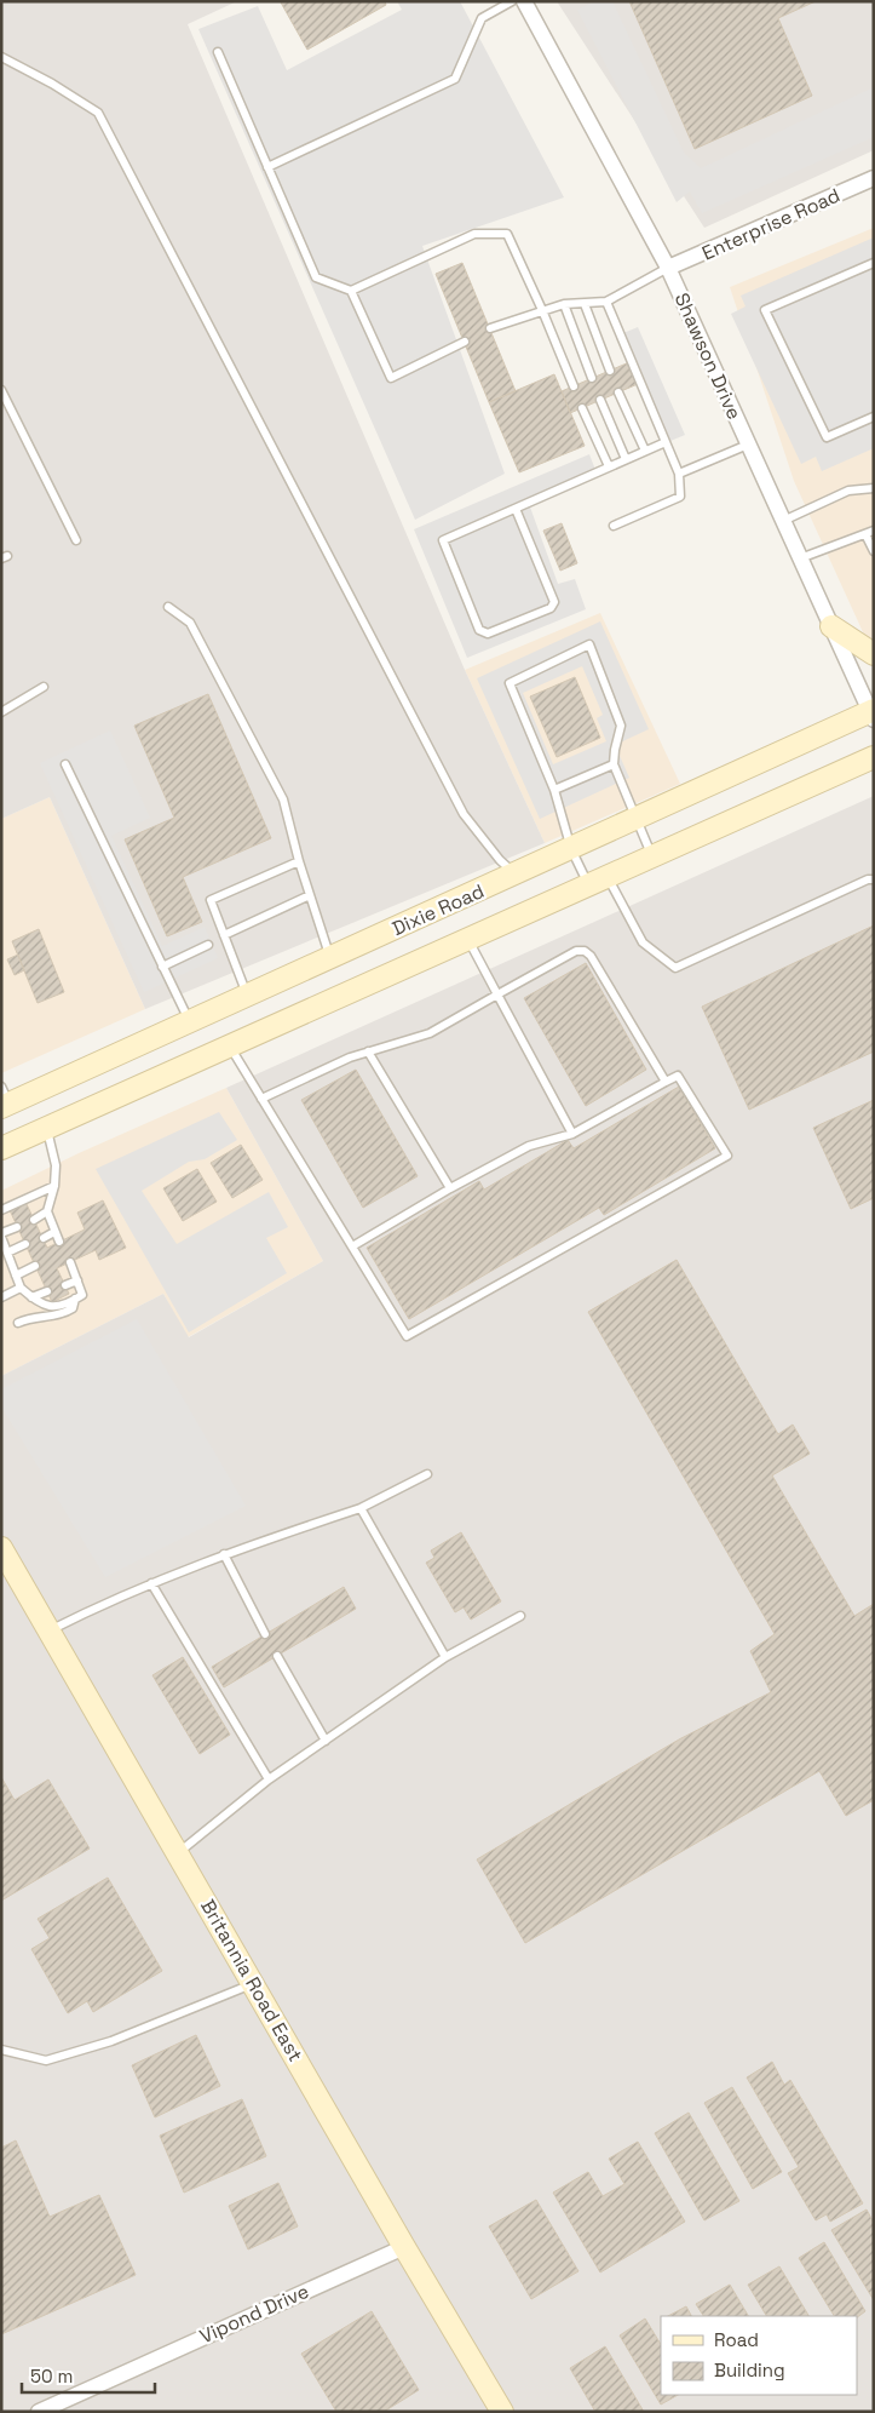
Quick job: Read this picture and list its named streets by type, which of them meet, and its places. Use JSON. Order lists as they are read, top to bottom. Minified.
{"streets":{"main road":["Dixie Road","Britannia Road East"],"street":["Enterprise Road","Shawson Drive","Vipond Drive"]},"crossings":[["Enterprise Road","Shawson Drive"],["Shawson Drive","Dixie Road"],["Britannia Road East","Vipond Drive"]],"legend":["Road","Building"],"scale_bar":"50 m"}
